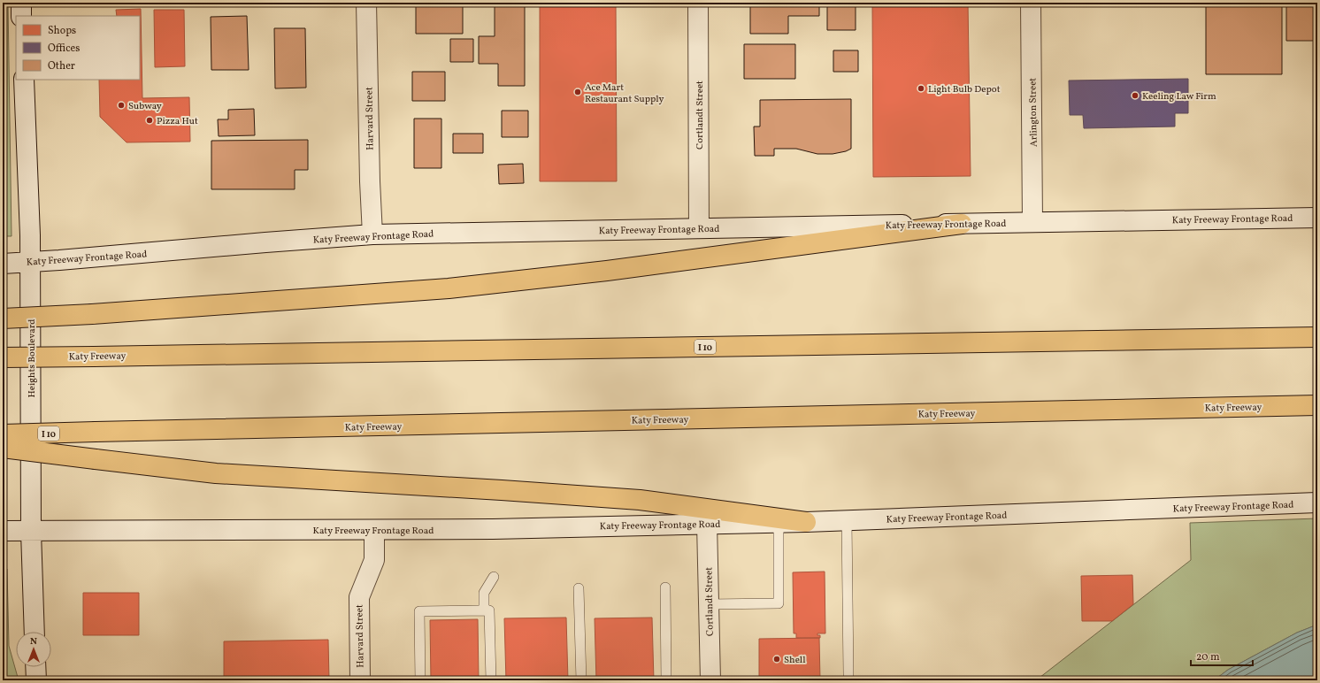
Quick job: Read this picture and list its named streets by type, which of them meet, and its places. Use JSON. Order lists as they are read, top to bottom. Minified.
{"streets":{"highway":["I 10","Katy Freeway"],"main road":["Arlington Street","Cortlandt Street","Harvard Street","Katy Freeway Frontage Road","Heights Boulevard"]},"crossings":[["Arlington Street","Katy Freeway Frontage Road"],["Cortlandt Street","Katy Freeway Frontage Road"],["Harvard Street","Katy Freeway Frontage Road"],["Katy Freeway Frontage Road","Heights Boulevard"]],"places":["Light Bulb Depot","Ace Mart Restaurant Supply","Keeling Law Firm","Subway","Pizza Hut","Shell"],"legend":["Shops","Offices","Other"],"scale_bar":"20 m","north":"top"}
